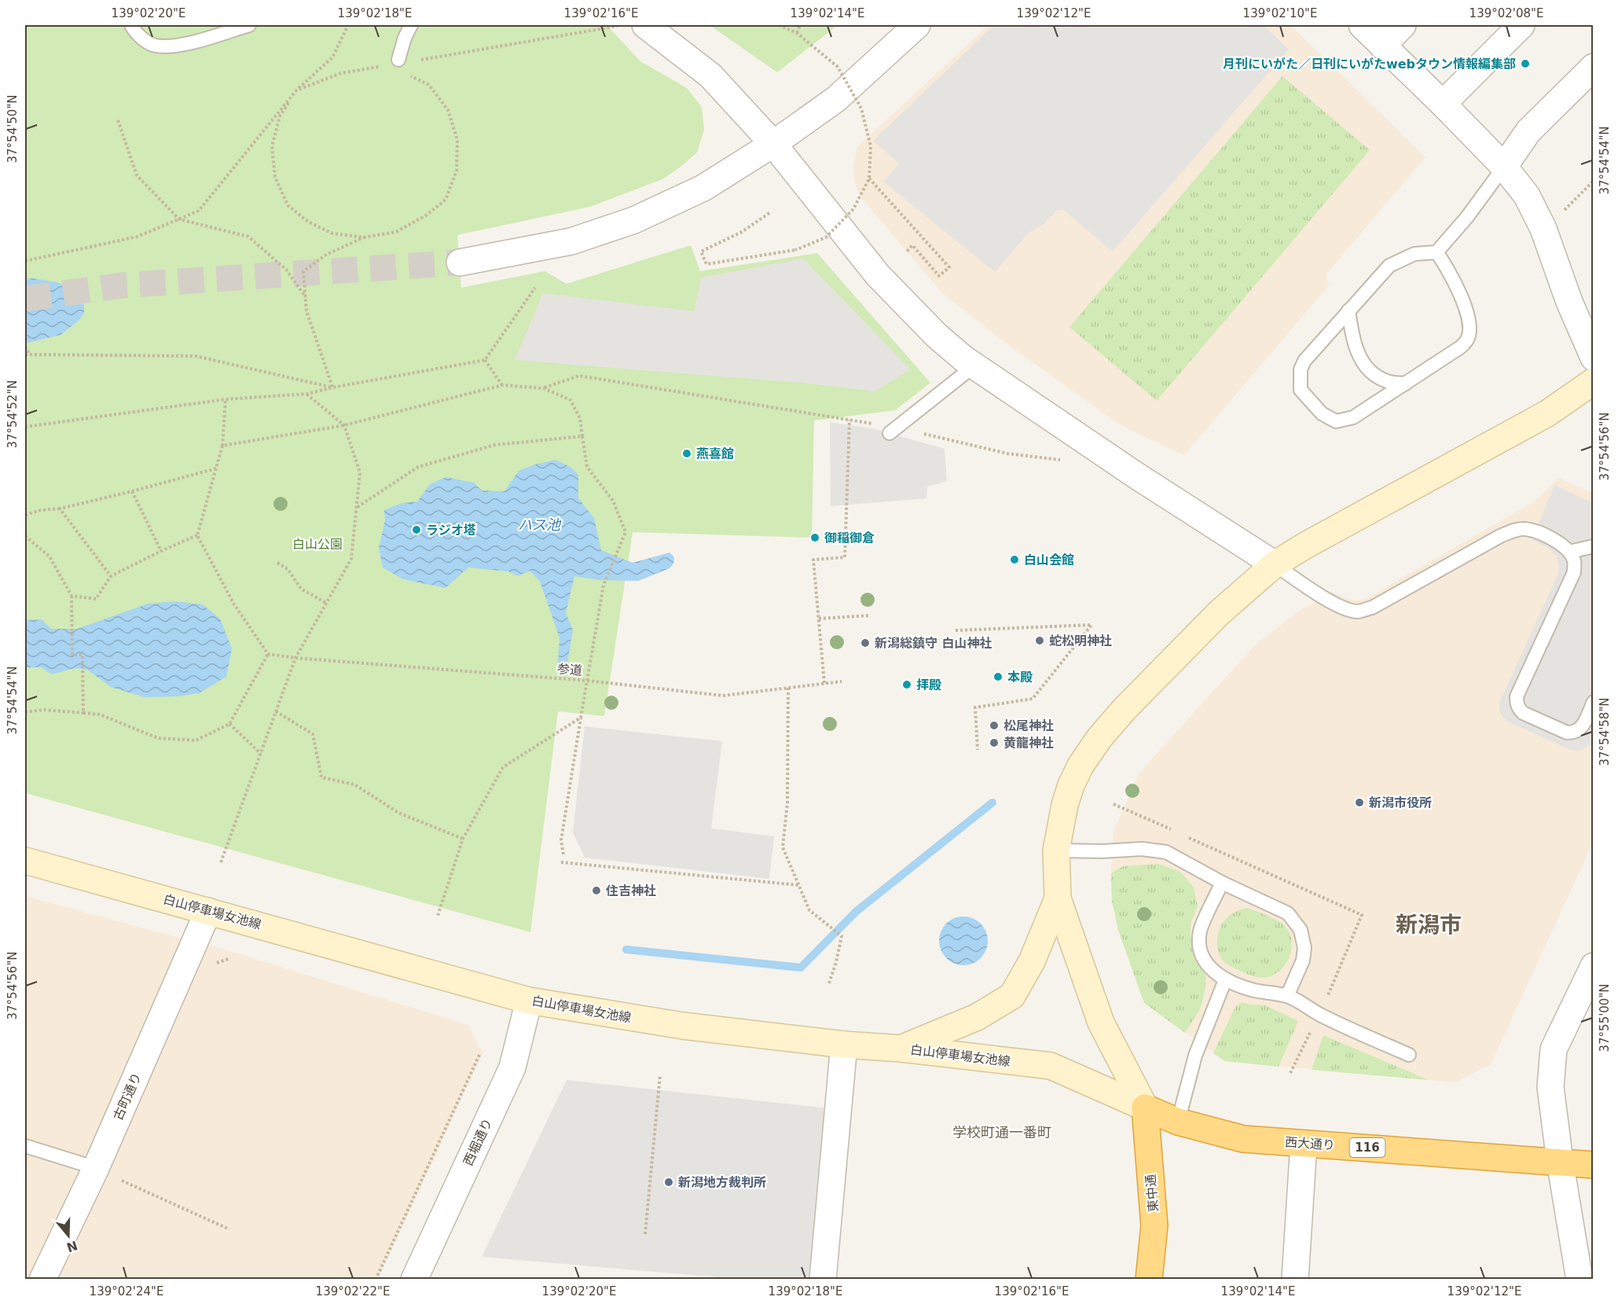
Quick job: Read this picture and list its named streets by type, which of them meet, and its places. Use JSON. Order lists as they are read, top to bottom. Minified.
{"streets":{"highway":["西大通り","116","東中通"],"main road":["白山停車場女池線"],"street":["古町通り","西堀通り"],"path":["参道"]},"crossings":[["白山停車場女池線","古町通り"],["白山停車場女池線","西堀通り"],["白山停車場女池線","西大通り"],["白山停車場女池線","東中通"],["西大通り","東中通"]],"districts":["新潟市","学校町通一番町"],"water":["ハス池"],"parks":["白山公園"],"places":["月刊にいがた／日刊にいがたwebタウン情報編集部","燕喜館","ラジオ塔","御稲御倉","白山会館","蛇松明神社","新潟総鎮守 白山神社","本殿","拝殿","松尾神社","黄龍神社","新潟市役所","住吉神社","新潟地方裁判所"],"north":"bottom","coordinates":["139°02'20\"E","139°02'18\"E","139°02'16\"E","139°02'14\"E","139°02'12\"E","139°02'10\"E","139°02'08\"E","37°54'50\"N","37°54'54\"N","37°54'52\"N","37°54'56\"N","37°54'58\"N","37°55'00\"N","139°02'24\"E","139°02'22\"E"]}
